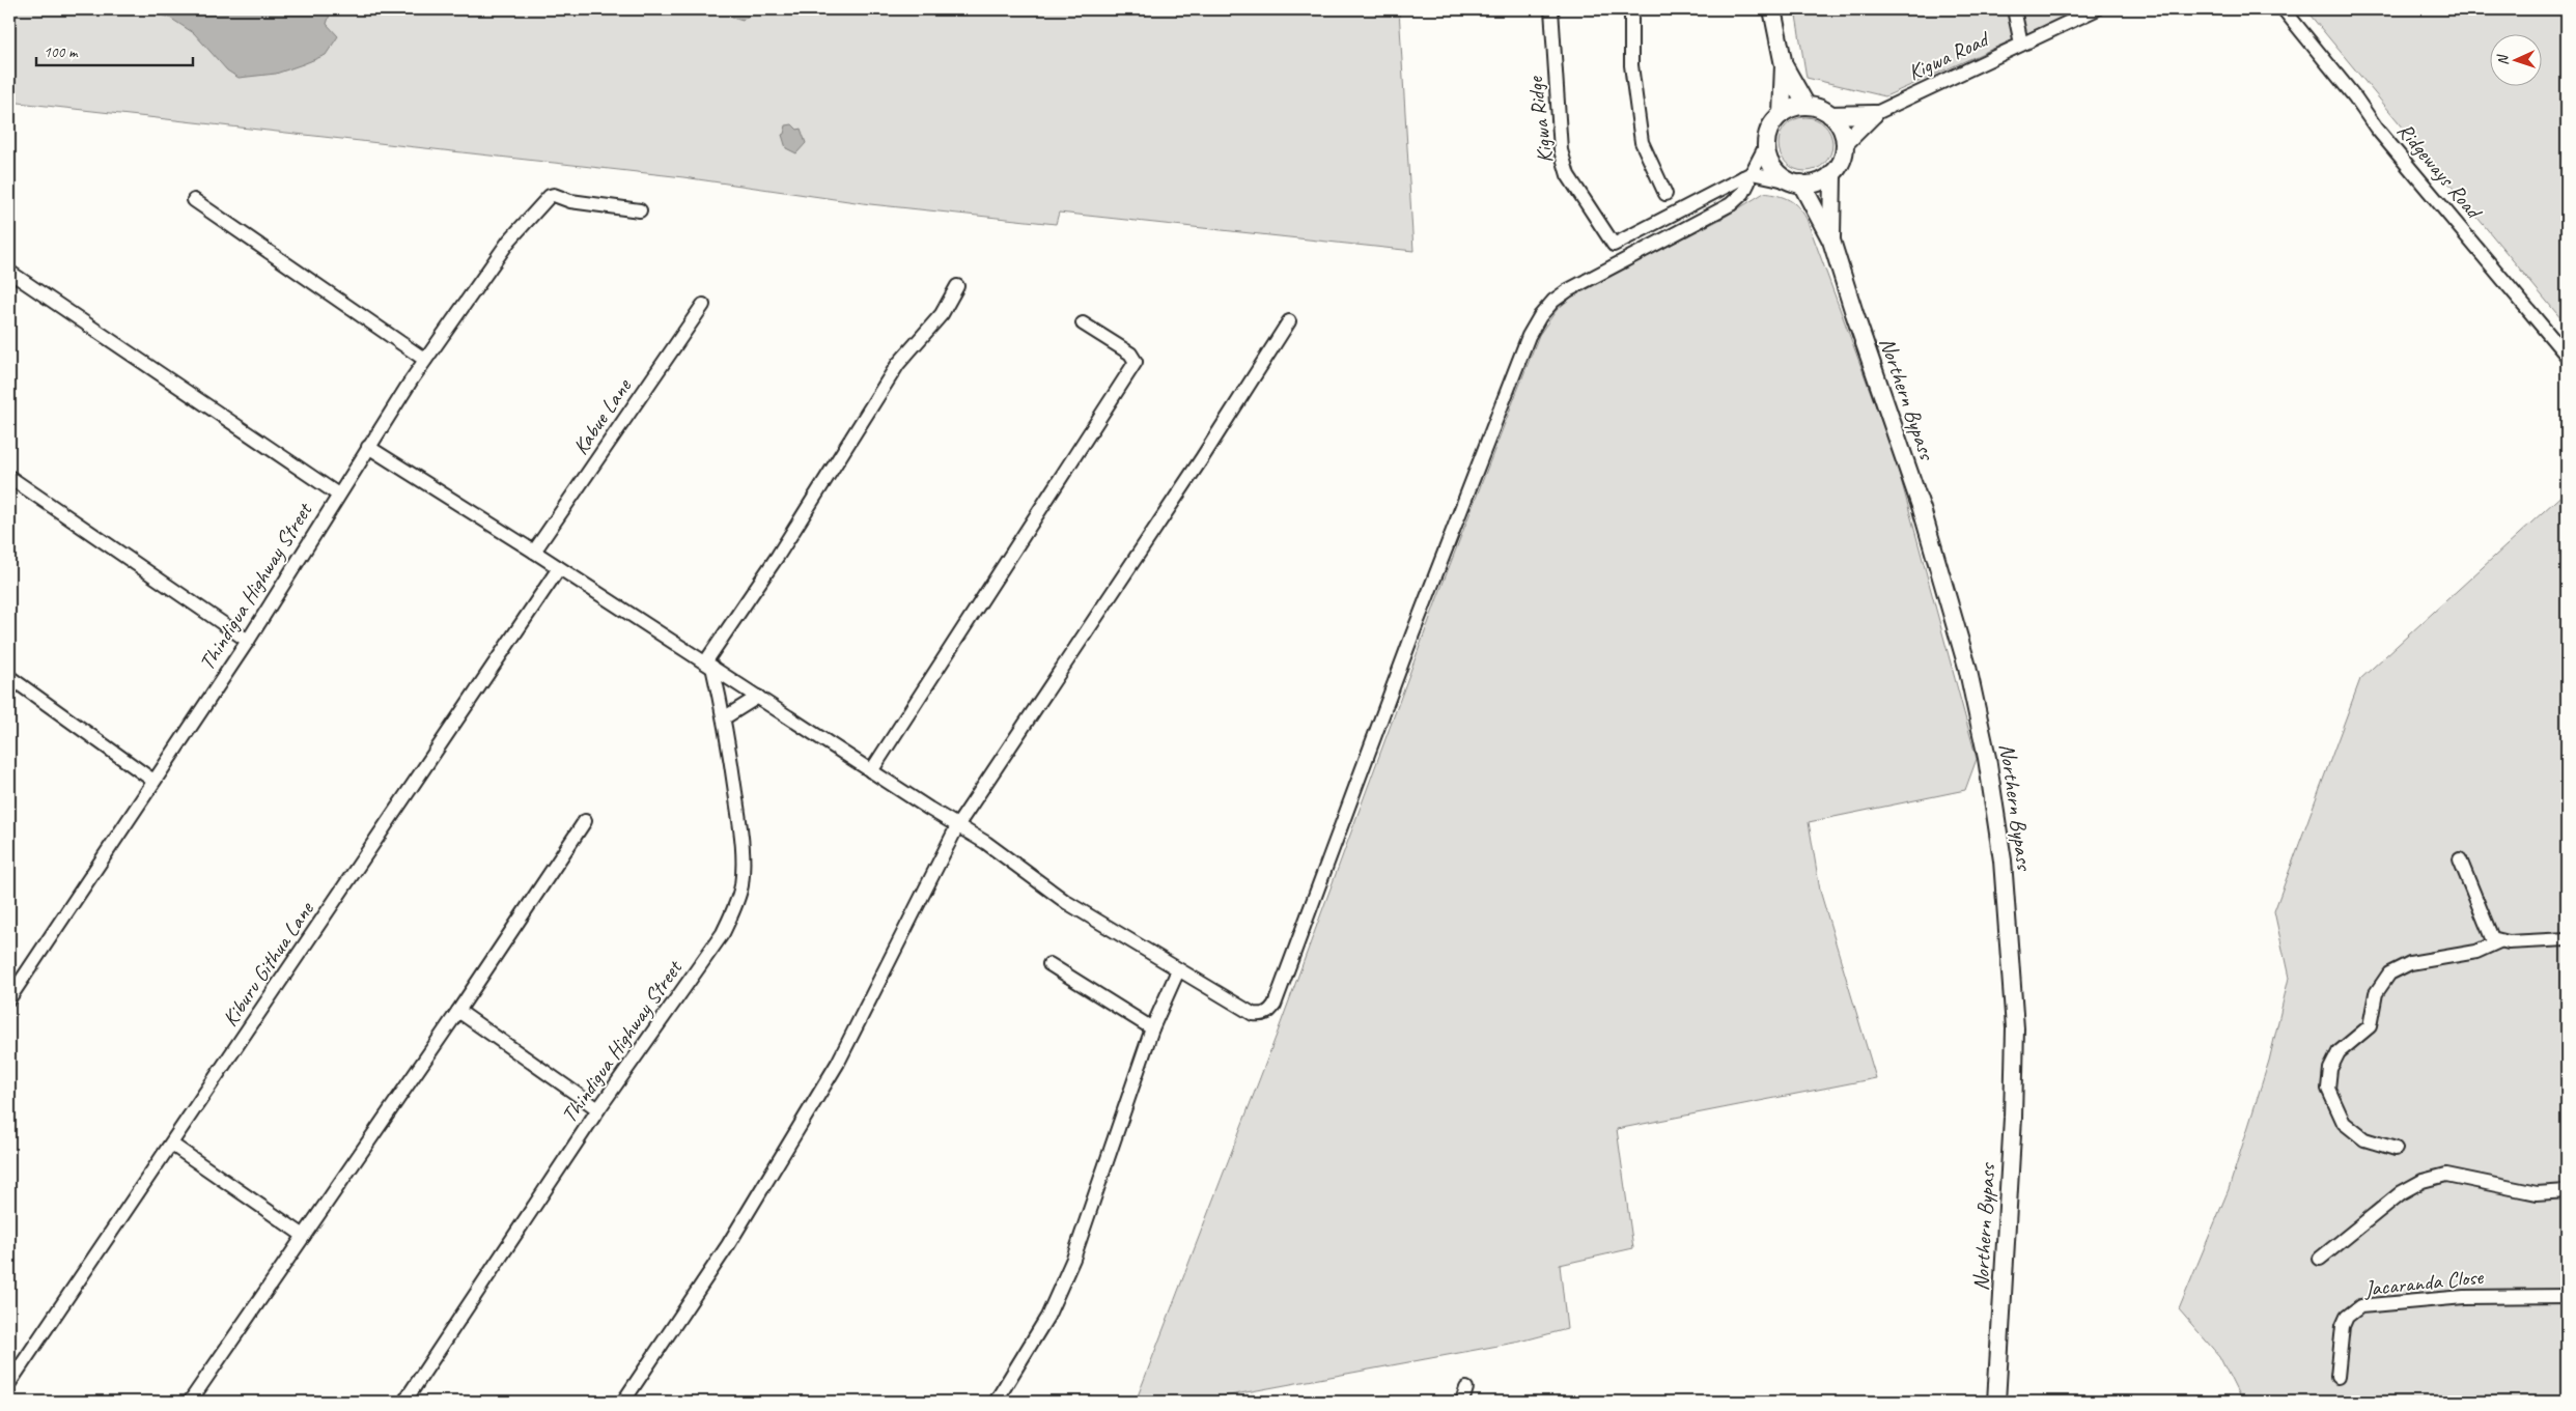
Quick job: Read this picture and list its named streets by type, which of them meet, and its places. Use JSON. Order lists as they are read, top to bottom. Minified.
{"streets":{"main road":["Northern Bypass"],"street":["Kigwa Road","Kigwa Ridge","Ridgeways Road","Kabue Lane","Thindigua Highway Street","Kiburu Githua Lane","Jacaranda Close"]},"scale_bar":"100 m","north":"left"}
